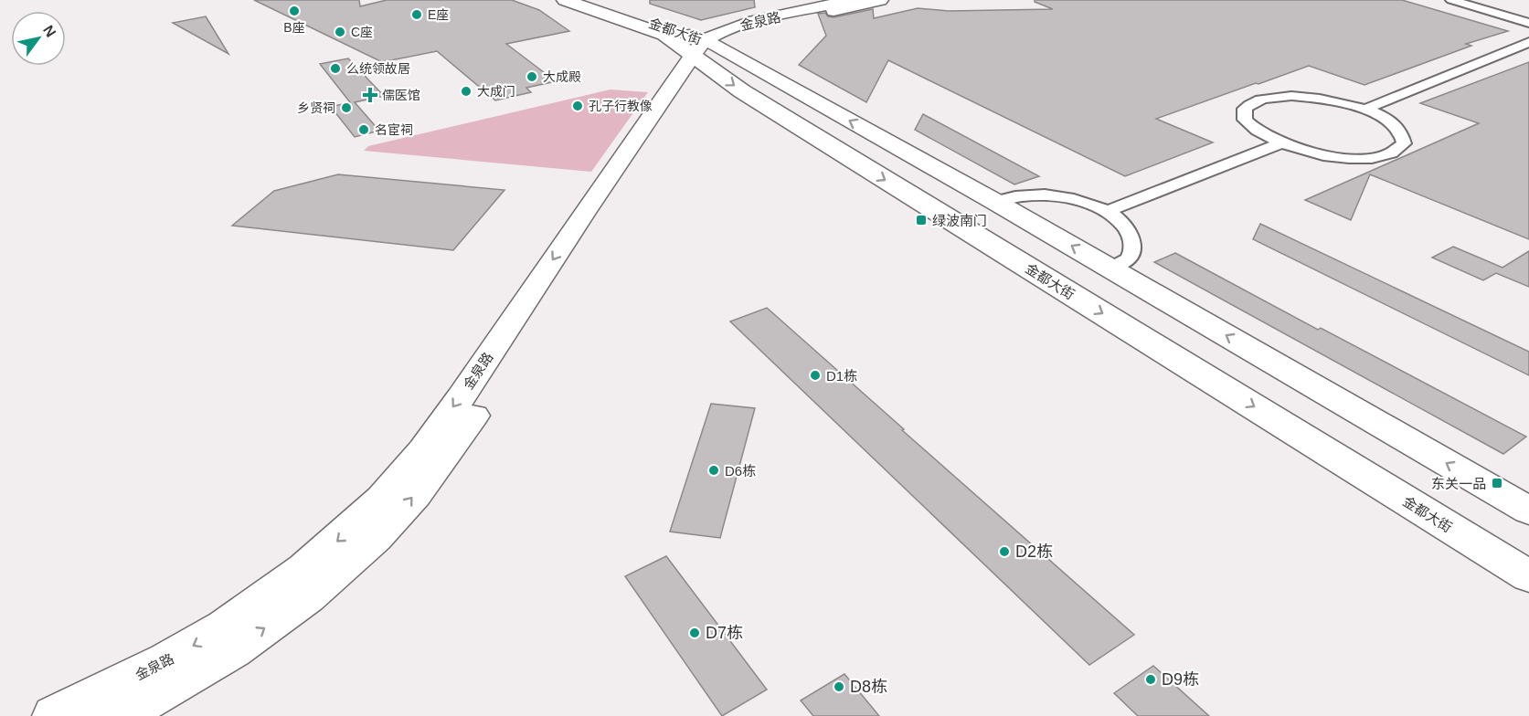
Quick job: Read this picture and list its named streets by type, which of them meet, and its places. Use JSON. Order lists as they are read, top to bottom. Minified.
{"streets":{"main road":["金泉路","金都大街"]},"crossings":[["金泉路","金都大街"]],"places":{"other":["B座","E座","C座","么统领故居","大成殿","大成门","孔子行教像","乡贤祠","名宦祠","D1栋","D6栋","D2栋","D7栋","D9栋","D8栋"],"health":["儒医馆"],"transit":["绿波南门","东关一品"]},"north":"top right"}
